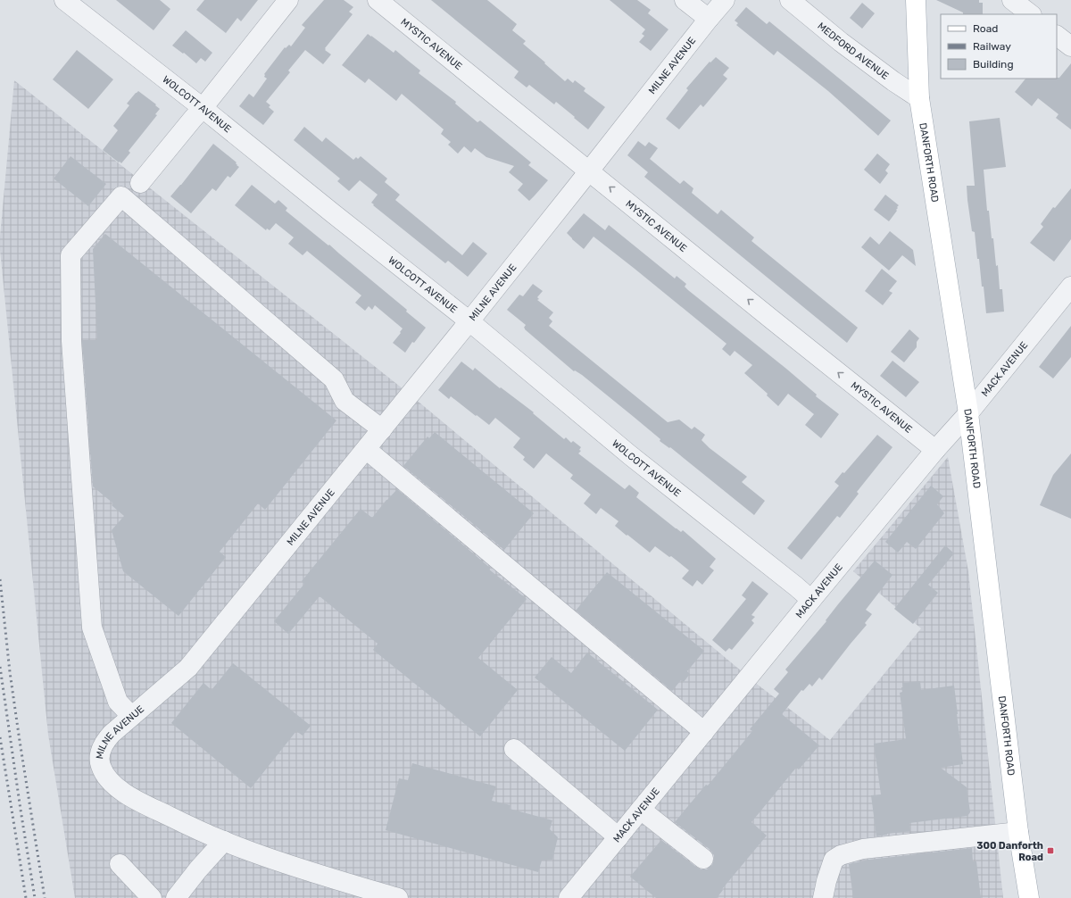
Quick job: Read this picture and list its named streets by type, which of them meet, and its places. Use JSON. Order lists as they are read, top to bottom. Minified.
{"streets":{"main road":["DANFORTH ROAD"],"street":["MYSTIC AVENUE","MEDFORD AVENUE","MILNE AVENUE","WOLCOTT AVENUE","MACK AVENUE"]},"crossings":[["MYSTIC AVENUE","MILNE AVENUE"],["MYSTIC AVENUE","MACK AVENUE"],["MEDFORD AVENUE","DANFORTH ROAD"],["MILNE AVENUE","WOLCOTT AVENUE"],["WOLCOTT AVENUE","MACK AVENUE"],["DANFORTH ROAD","MACK AVENUE"]],"one_way":["MYSTIC AVENUE"],"places":{"transit":["300 Danforth Road"]},"legend":["Road","Railway","Building"]}
